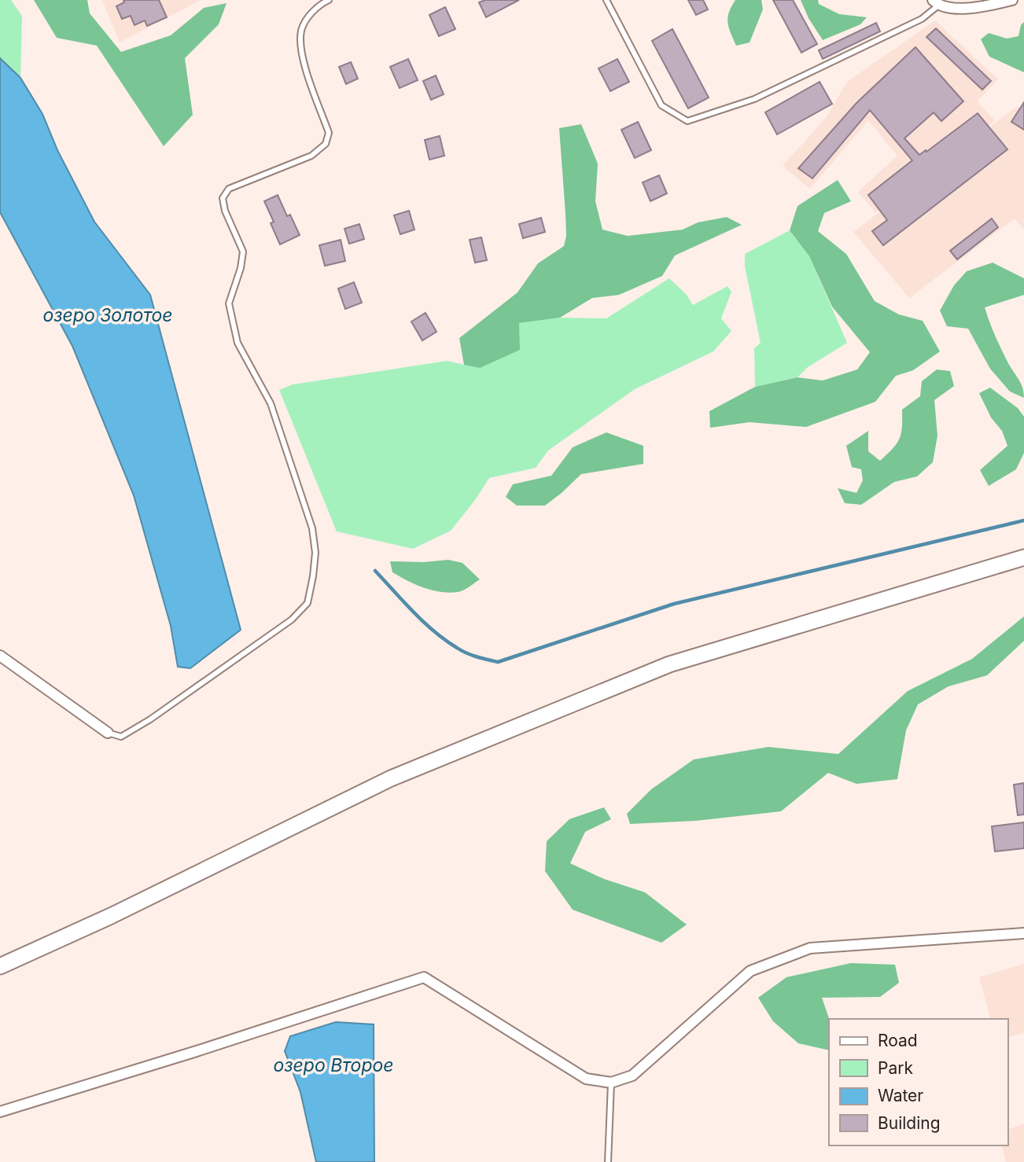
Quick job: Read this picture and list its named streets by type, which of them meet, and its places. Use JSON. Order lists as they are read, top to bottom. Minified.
{"water":["озеро Золотое","озеро Второе"],"legend":["Road","Park","Water","Building"]}
